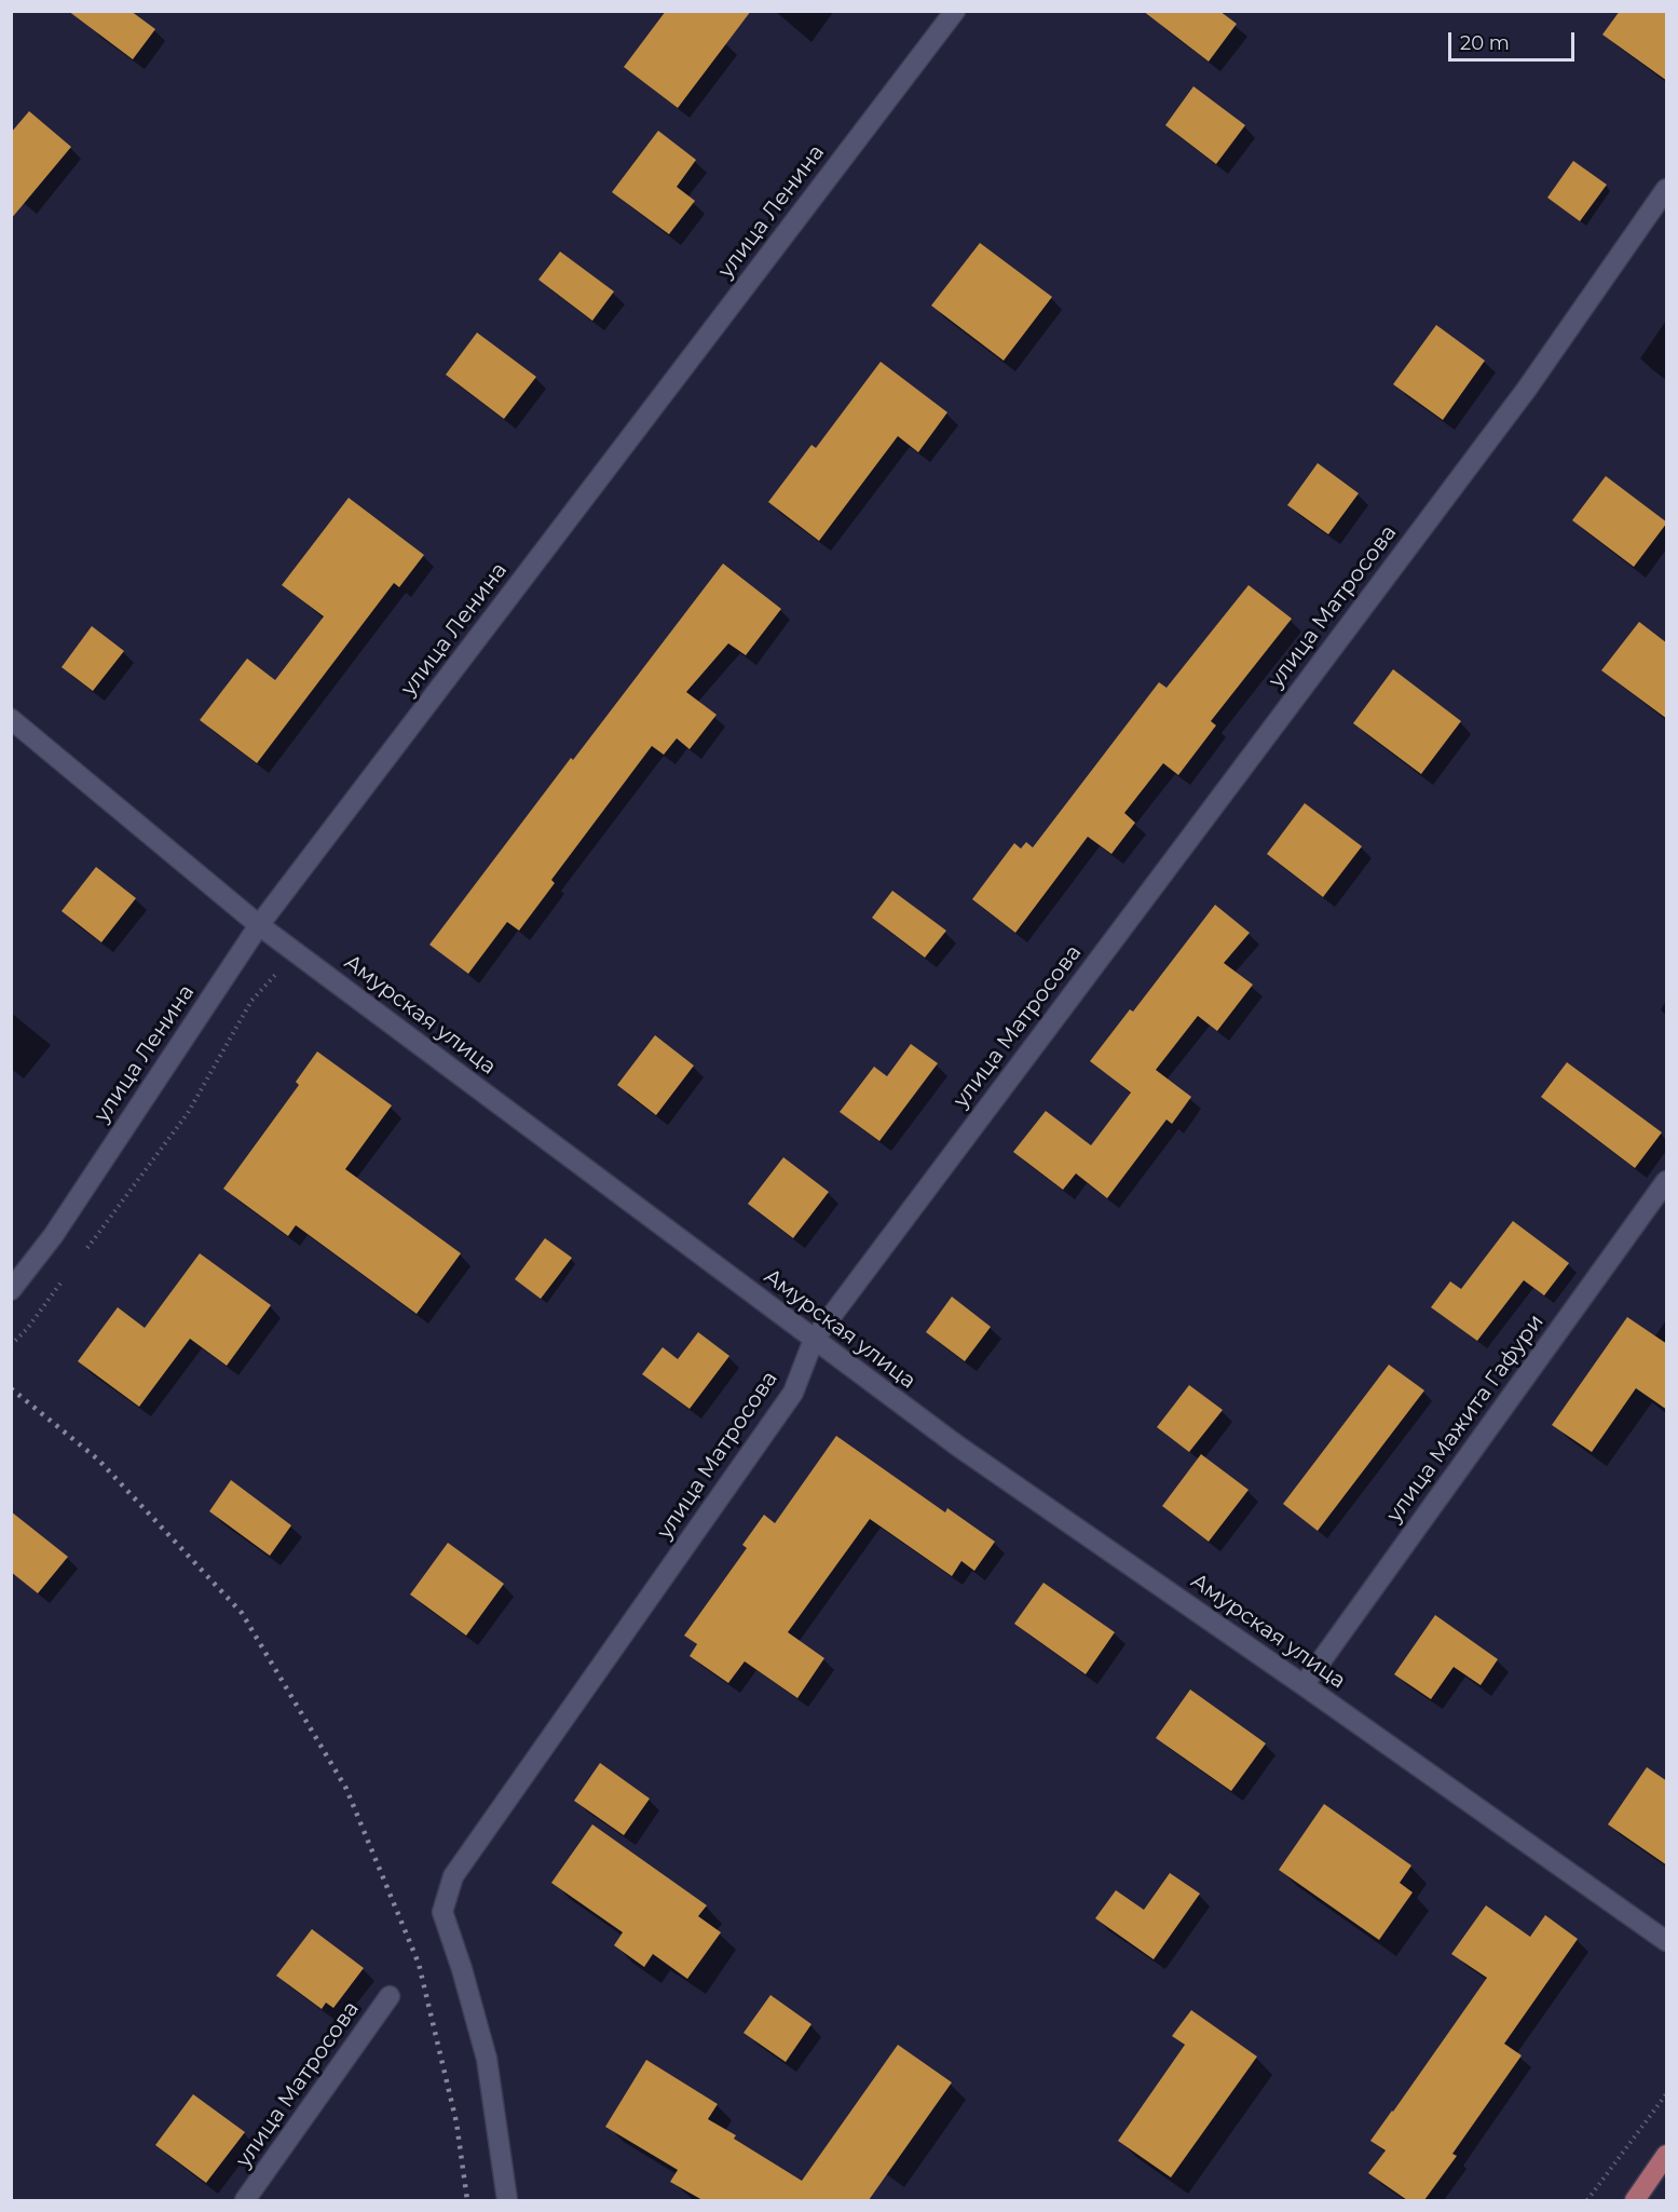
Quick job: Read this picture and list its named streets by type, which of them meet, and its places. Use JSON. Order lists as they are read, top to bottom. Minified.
{"streets":{"street":["улица Ленина","улица Матросова","Амурская улица","улица Мажита Гафури"]},"crossings":[["улица Ленина","Амурская улица"],["улица Матросова","Амурская улица"],["Амурская улица","улица Мажита Гафури"]],"scale_bar":"20 m"}
